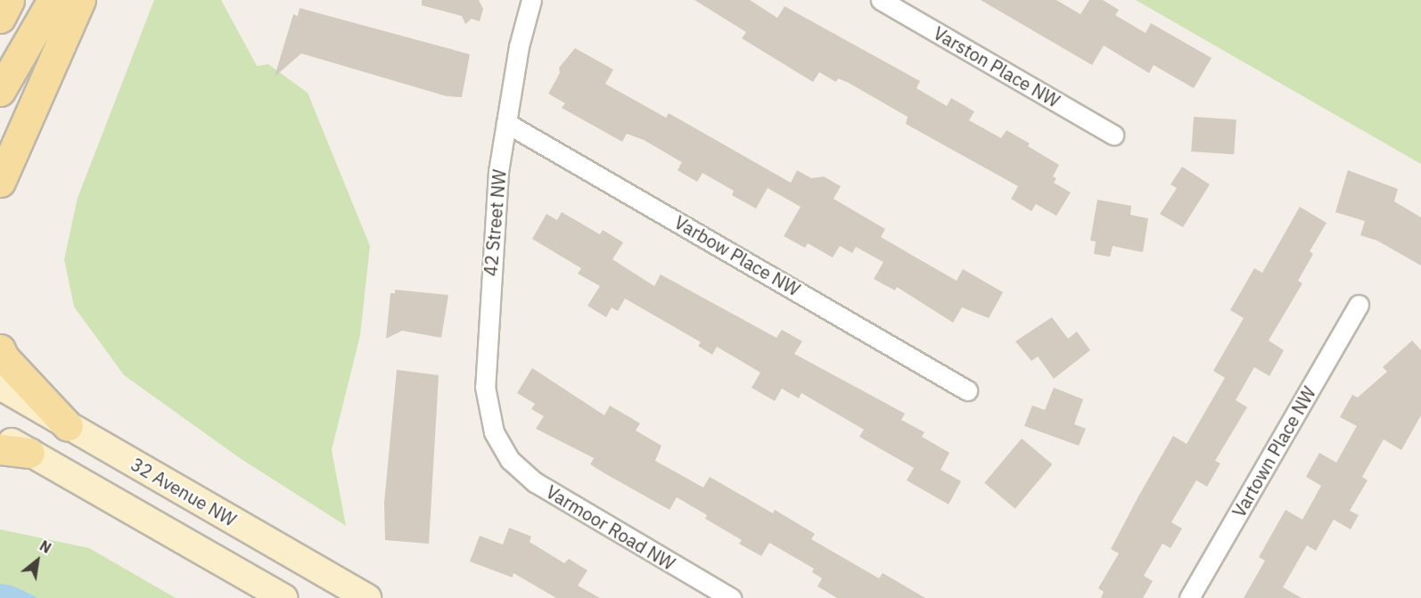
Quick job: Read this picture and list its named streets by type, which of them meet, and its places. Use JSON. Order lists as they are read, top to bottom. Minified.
{"streets":{"main road":["32 Avenue NW"],"street":["Varston Place NW","42 Street NW","Varbow Place NW","Vartown Place NW","Varmoor Road NW"]},"crossings":[["42 Street NW","Varbow Place NW"],["42 Street NW","Varmoor Road NW"]],"north":"top right"}
